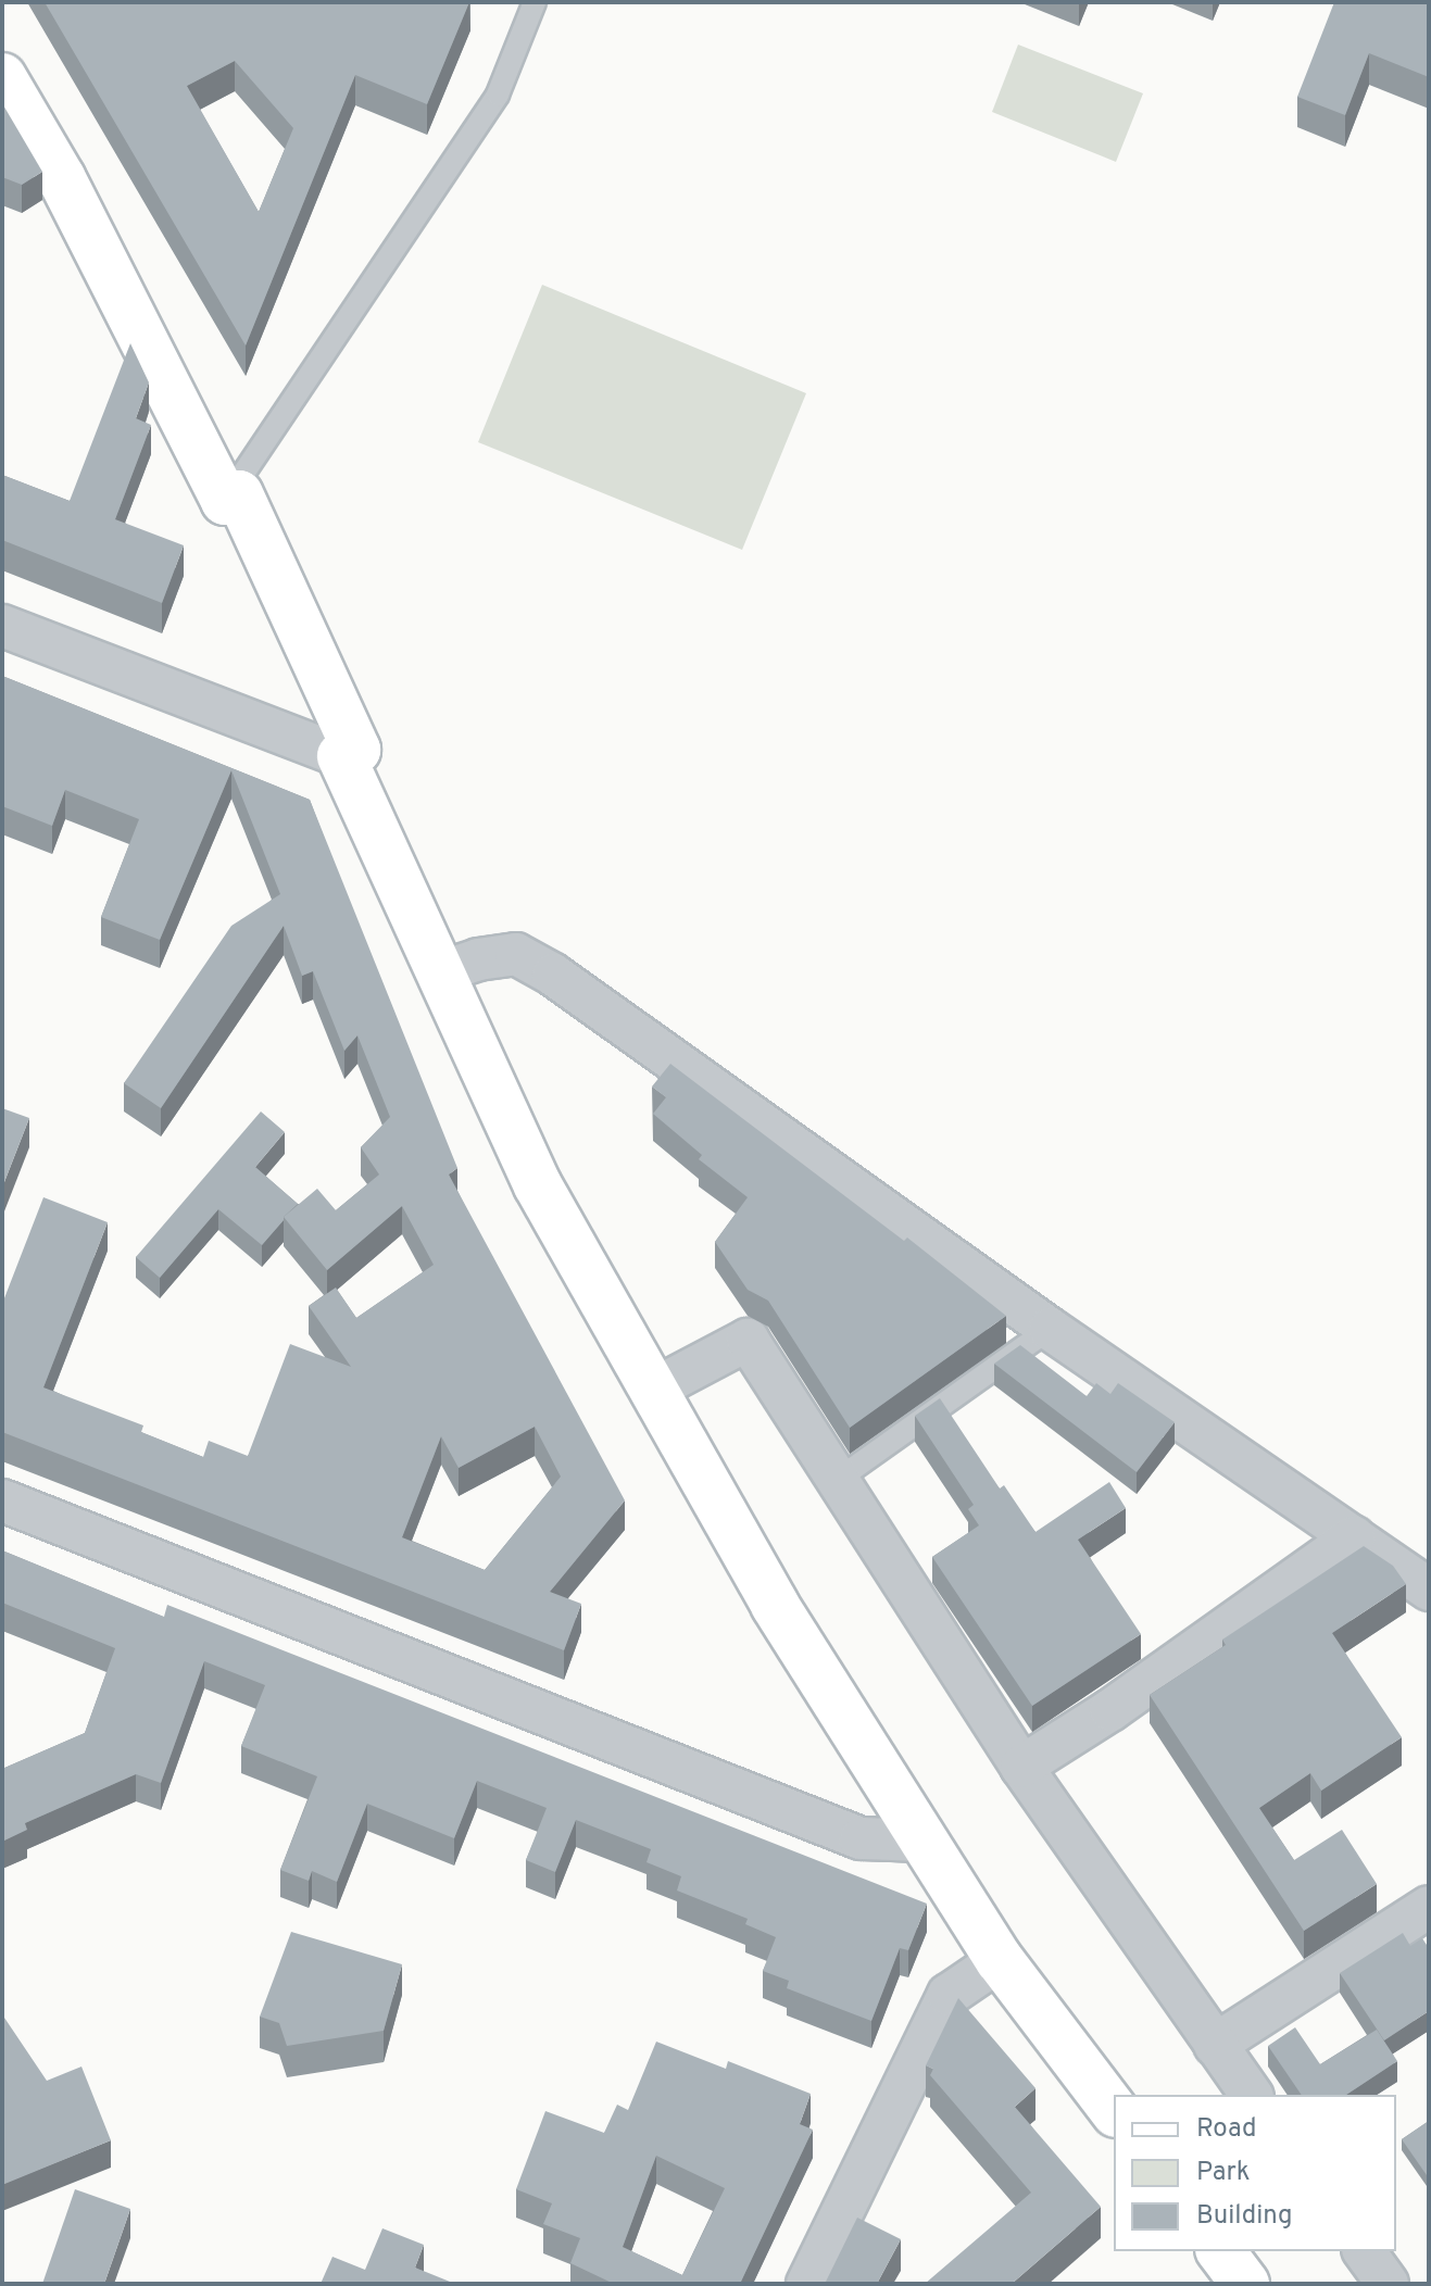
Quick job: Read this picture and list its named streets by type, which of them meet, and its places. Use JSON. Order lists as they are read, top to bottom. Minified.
{"legend":["Road","Park","Building"]}
